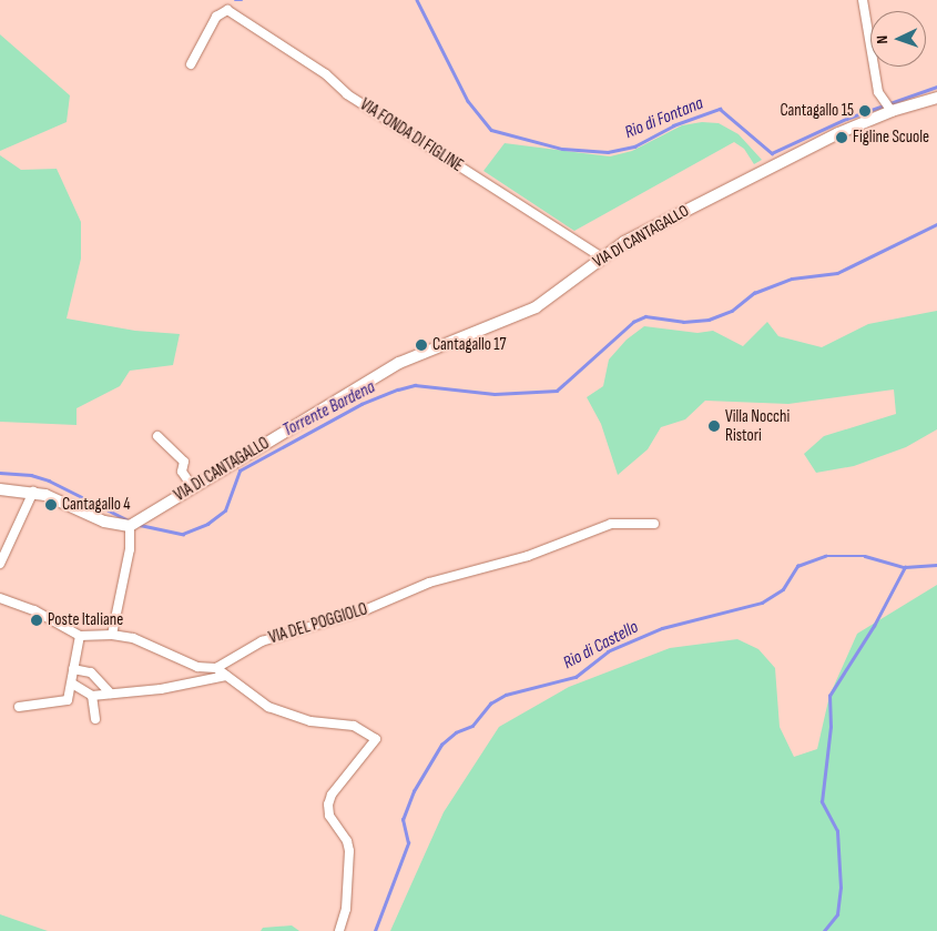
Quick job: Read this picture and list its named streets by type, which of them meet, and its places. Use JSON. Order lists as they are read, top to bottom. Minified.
{"streets":{"street":["VIA FONDA DI FIGLINE","VIA DI CANTAGALLO","VIA DEL POGGIOLO"]},"crossings":[["VIA FONDA DI FIGLINE","VIA DI CANTAGALLO"]],"water":["Rio di Fontana","Torrente Bardena","Rio di Castello"],"places":["Cantagallo 15","Figline Scuole","Cantagallo 17","Villa Nocchi Ristori","Cantagallo 4","Poste Italiane"],"north":"left"}
